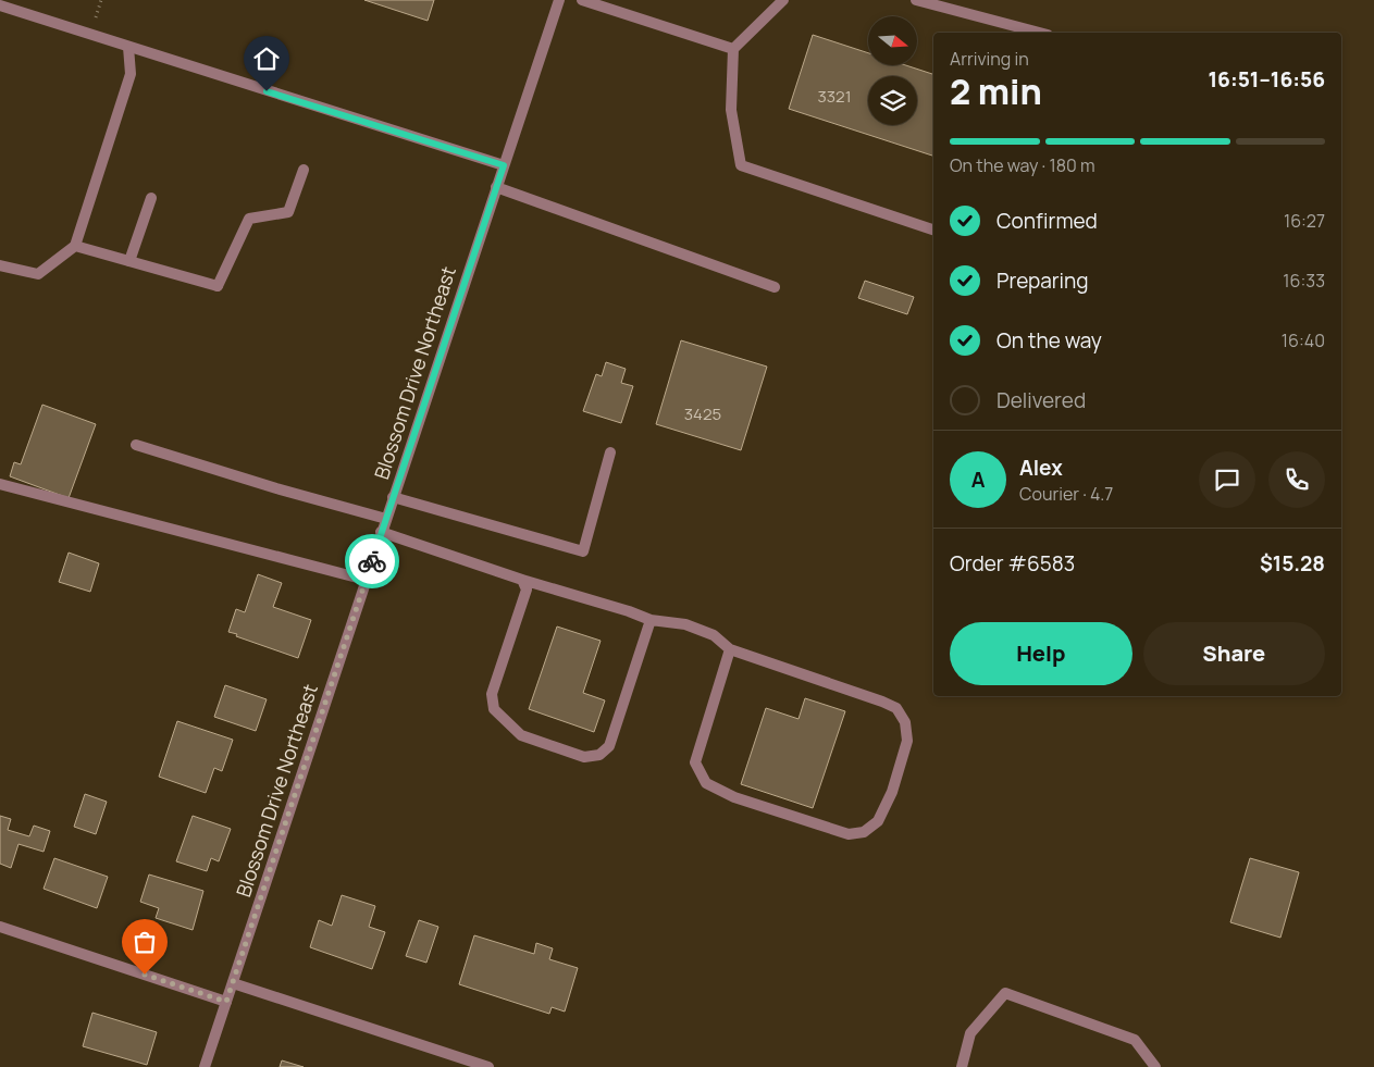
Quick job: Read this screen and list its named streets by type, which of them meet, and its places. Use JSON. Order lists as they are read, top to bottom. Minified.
{"streets":{"street":["Blossom Drive Northeast"]},"house_numbers":["3321","3425"],"north":"right","page":{"heading":["2 min","Arriving in","16:51–16:56"],"panel":["Alex","Courier · 4.7","Order #6583","$15.28"],"bar":"On the way · 180 m","list":[["Confirmed","16:27"],["Preparing","16:33"],["On the way","16:40"],"Delivered"],"round":"A","buttons":["Help","Share"]}}
